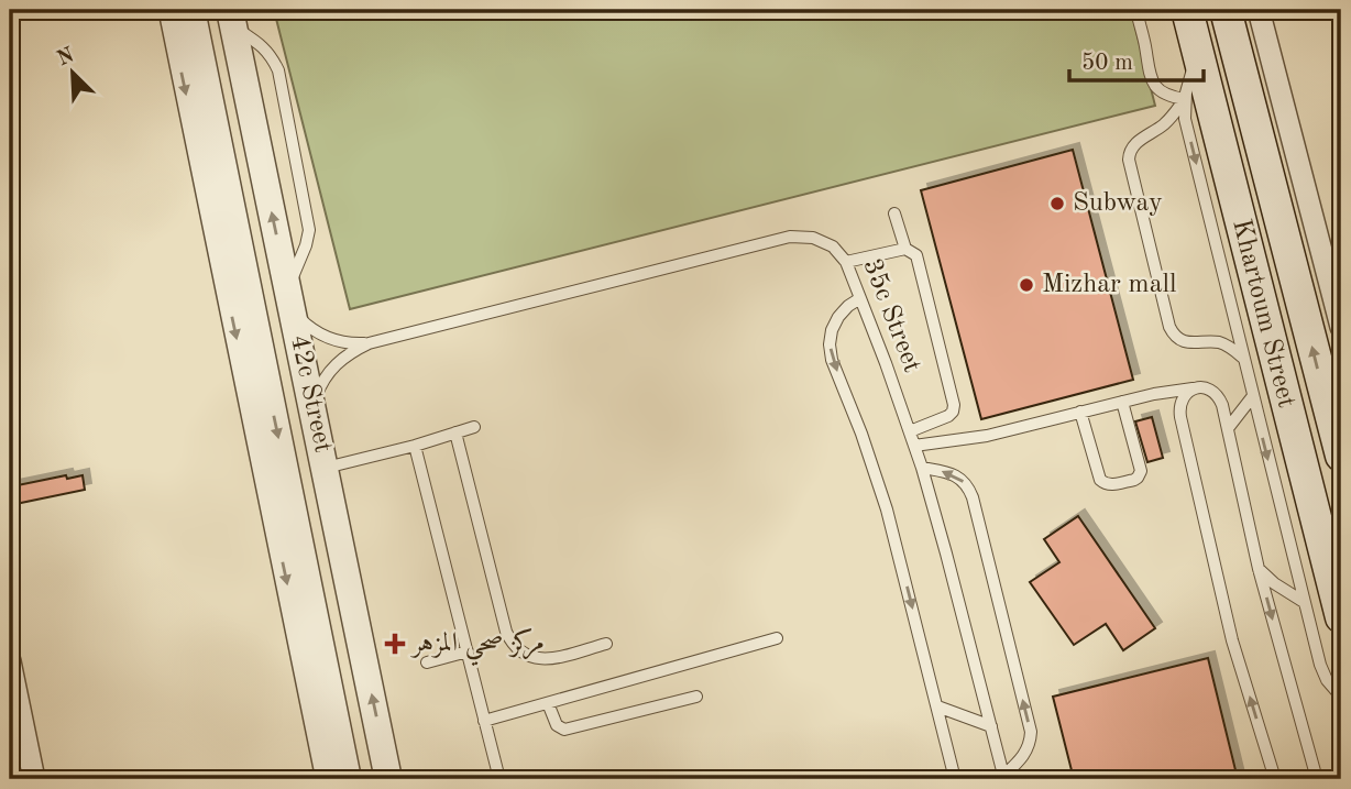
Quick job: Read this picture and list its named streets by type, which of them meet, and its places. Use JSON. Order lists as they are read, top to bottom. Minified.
{"streets":{"main road":["Khartoum Street"],"street":["42c Street"],"lane":["35c Street"]},"crossings":[["35c Street","42c Street"]],"places":{"other":["Subway","Mizhar mall"],"health":["مركز صحي المزهر"]},"scale_bar":"50 m","north":"top left"}
